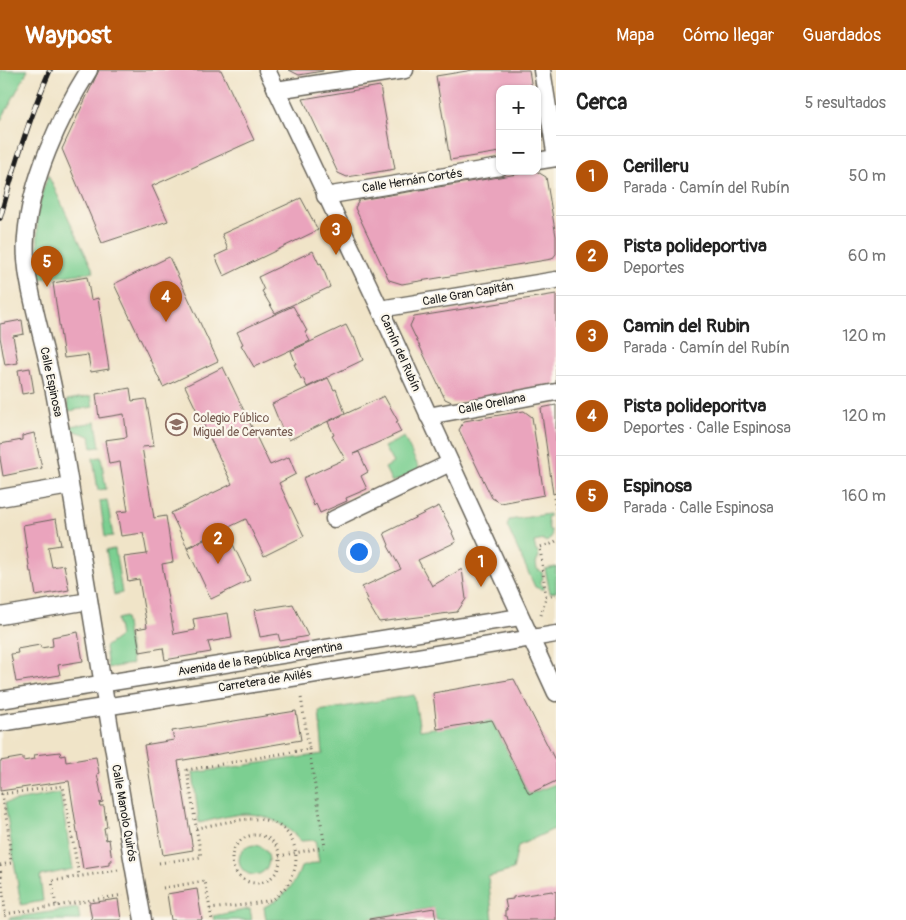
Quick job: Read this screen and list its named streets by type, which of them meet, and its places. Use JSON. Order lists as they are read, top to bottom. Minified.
{"streets":{"street":["Calle Hernán Cortés","Calle Gran Capitán","Camín del Rubín","Calle Espinosa","Calle Orellana","Avenida de la República Argentina","Carretera de Avilés","Calle Manolo Quirós"]},"crossings":[["Calle Hernán Cortés","Camín del Rubín"],["Calle Gran Capitán","Camín del Rubín"],["Camín del Rubín","Calle Orellana"],["Camín del Rubín","Avenida de la República Argentina"],["Camín del Rubín","Carretera de Avilés"],["Calle Espinosa","Avenida de la República Argentina"],["Calle Espinosa","Carretera de Avilés"],["Calle Espinosa","Calle Manolo Quirós"],["Carretera de Avilés","Calle Manolo Quirós"]],"places":{"school or university":["Colegio Público Miguel de Cervantes"]},"page":{"header":"Waypost","nav":["Mapa","Cómo llegar","Guardados"],"heading":["Cerca","5 resultados"],"map_buttons":["+","−"],"list":[{"mark":"1","name":"Cerilleru","note":"Parada · Camín del Rubín","value":"50 m"},{"mark":"2","name":"Pista polideportiva","note":"Deportes","value":"60 m"},{"mark":"3","name":"Camin del Rubin","note":"Parada · Camín del Rubín","value":"120 m"},{"mark":"4","name":"Pista polideporitva","note":"Deportes · Calle Espinosa","value":"120 m"},{"mark":"5","name":"Espinosa","note":"Parada · Calle Espinosa","value":"160 m"}],"pins":["3","5","4","2","1"]}}
